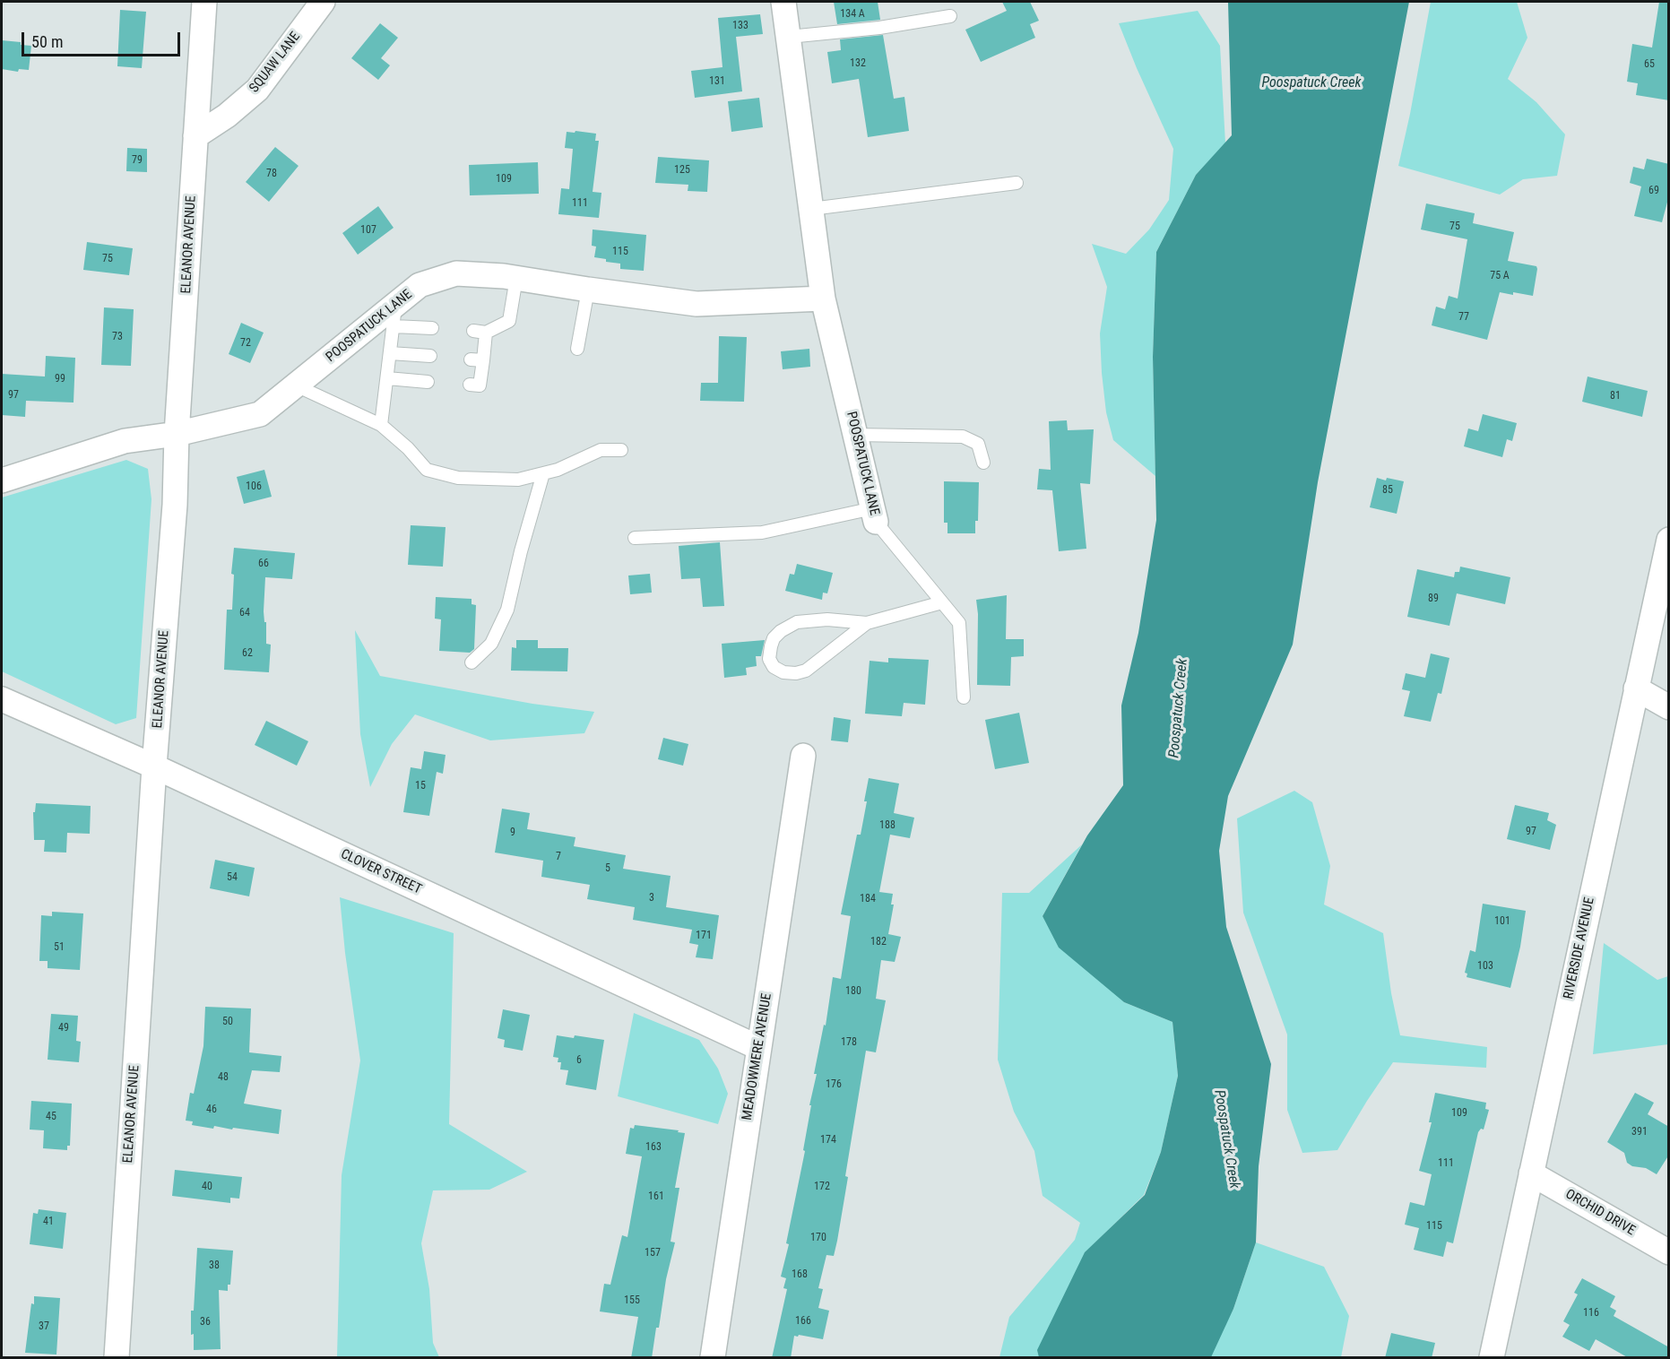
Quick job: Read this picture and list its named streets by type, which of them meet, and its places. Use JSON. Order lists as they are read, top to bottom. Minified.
{"streets":{"street":["SQUAW LANE","ELEANOR AVENUE","POOSPATUCK LANE","CLOVER STREET","RIVERSIDE AVENUE","MEADOWMERE AVENUE","ORCHID DRIVE"]},"crossings":[["SQUAW LANE","ELEANOR AVENUE"],["ELEANOR AVENUE","POOSPATUCK LANE"],["ELEANOR AVENUE","CLOVER STREET"],["CLOVER STREET","MEADOWMERE AVENUE"],["RIVERSIDE AVENUE","ORCHID DRIVE"]],"water":["Poospatuck Creek"],"house_numbers":["134 A","133","132","65","131","79","125","78","109","69","111","75","107","115","75","75 A","77","73","72","99","97","81","106","85","66","89","64","62","15","188","97","9","7","5","54","3","184","101","171","182","51","103","180","50","49","178","6","48","176","46","109","45","391","174","163","111","40","172","161","41","115","170","157","38","168","155","116","166","36","37"],"scale_bar":"50 m"}
